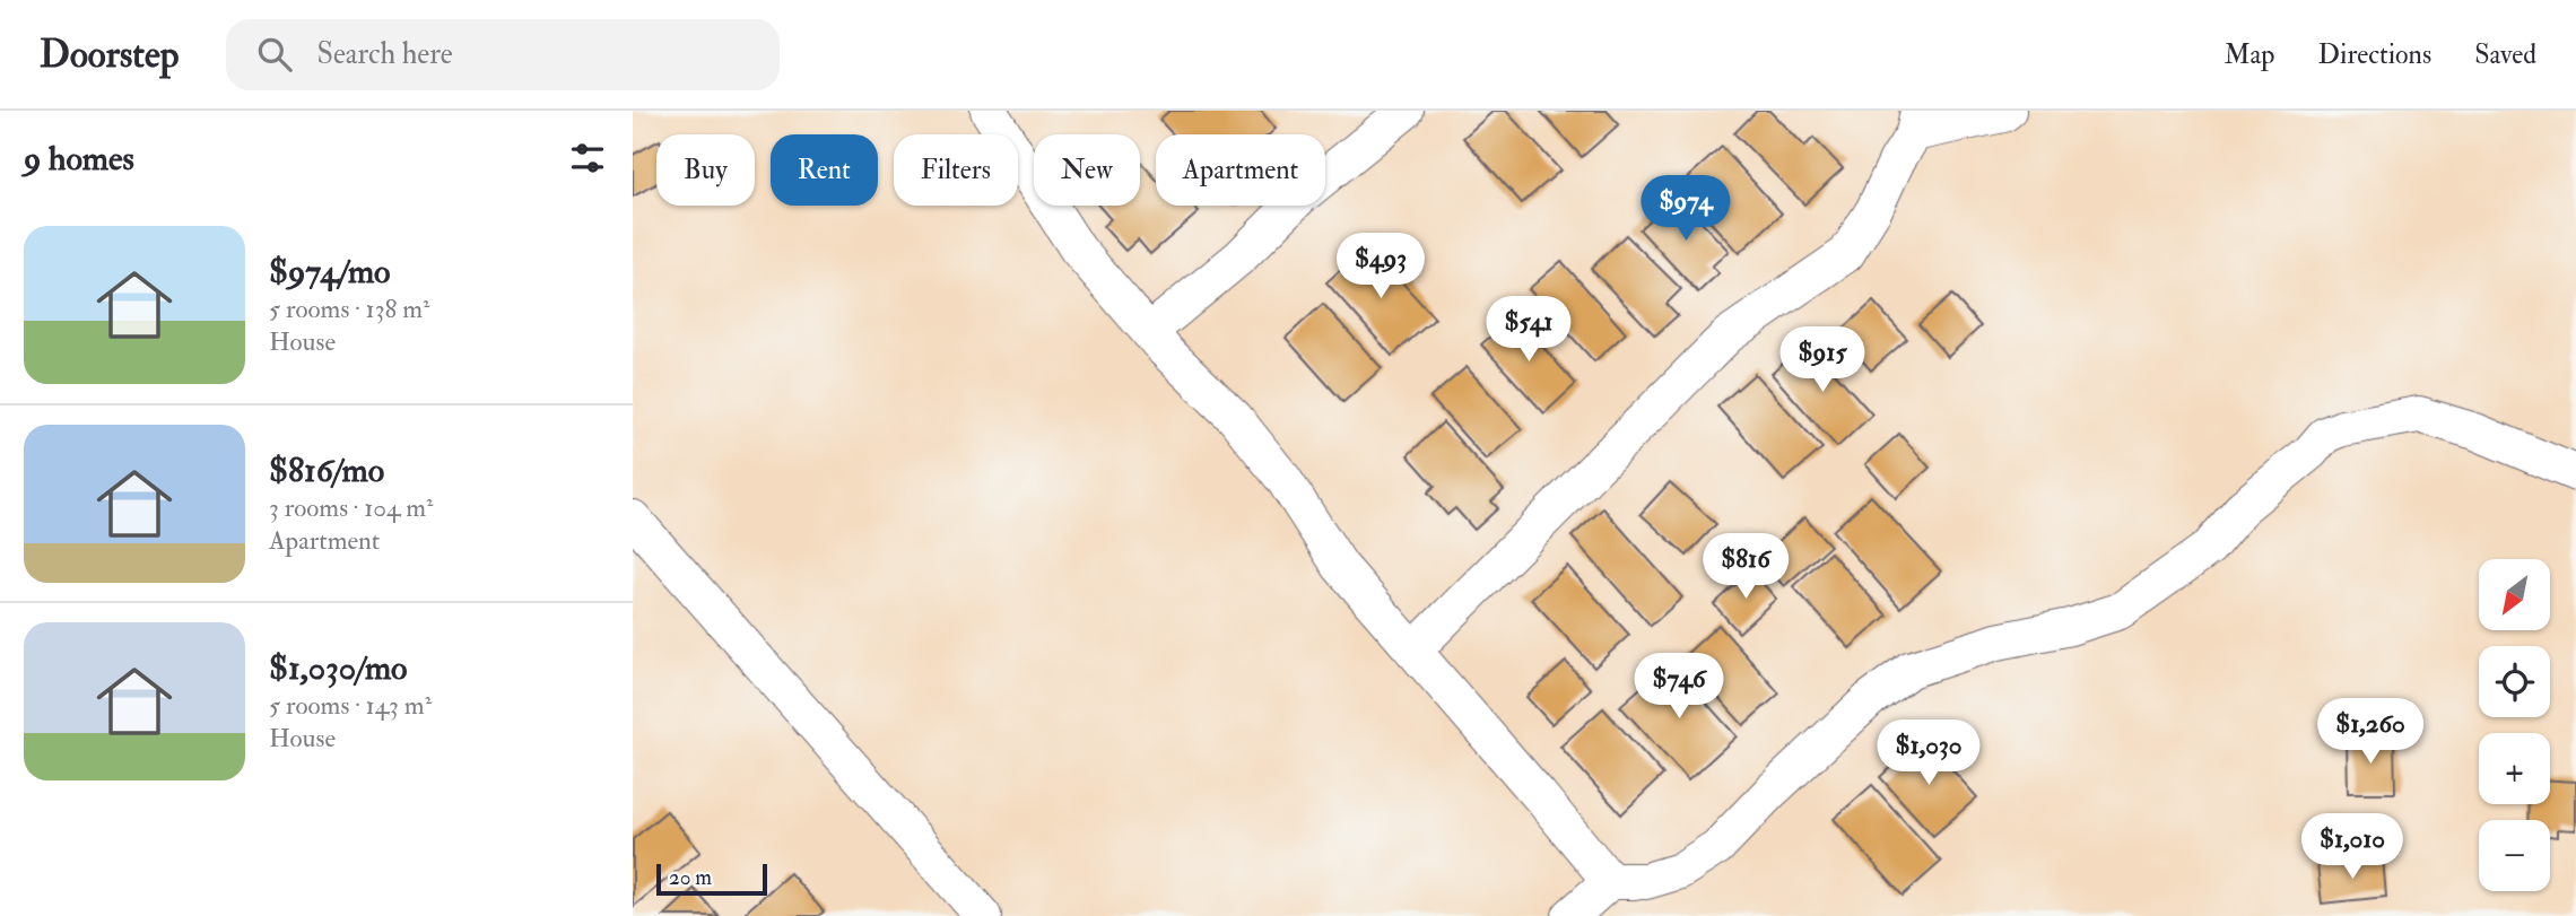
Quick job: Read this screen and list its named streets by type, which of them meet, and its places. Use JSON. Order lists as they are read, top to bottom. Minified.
{"scale_bar":"20 m","north":"bottom left","page":{"header":"Doorstep","search":"Search here","nav":["Map","Directions","Saved"],"heading":"9 homes","chip":["Buy","Rent","Filters","New","Apartment"],"price":["$974","$493","$541","$915","$816","$746","$1,260","$1,030","$1,010"],"list":[{"name":"$974/mo","note":"5 rooms · 138 m² · House"},{"name":"$816/mo","note":"3 rooms · 104 m² · Apartment"},{"name":"$1,030/mo","note":"5 rooms · 143 m² · House"}],"map_buttons":["+","−"],"scale":"20 m"}}
